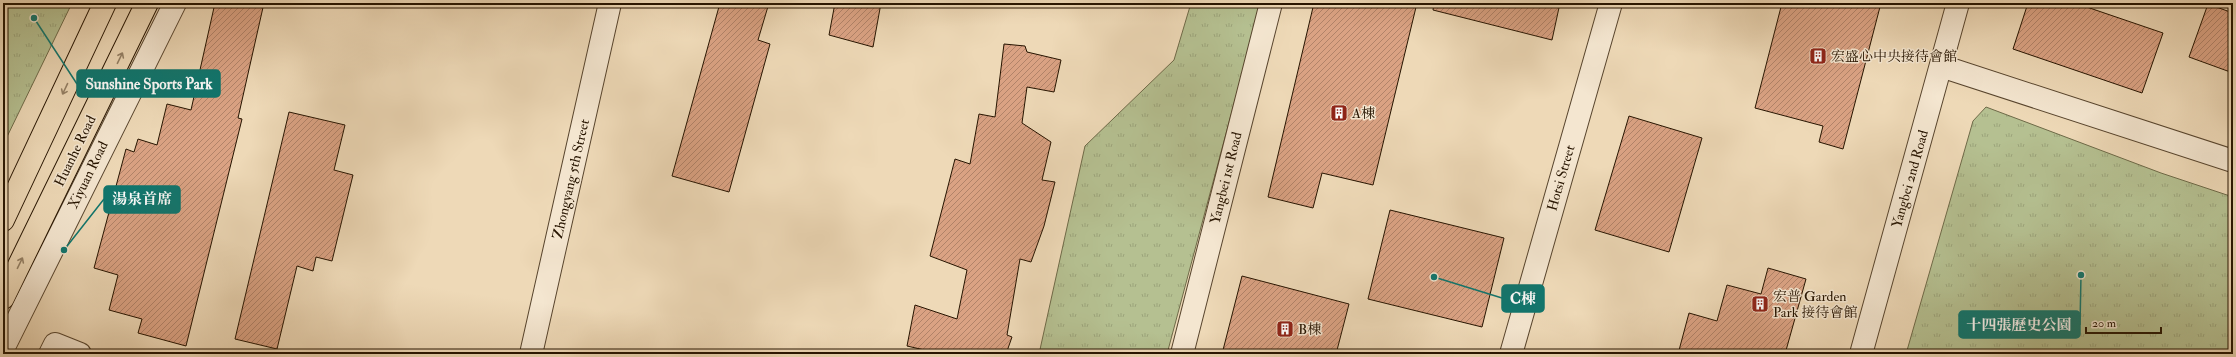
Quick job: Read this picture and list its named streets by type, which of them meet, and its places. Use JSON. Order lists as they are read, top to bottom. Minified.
{"streets":{"highway":["Huanhe Road"],"street":["Xiyuan Road","Yangbei 1st Road","Hotsi Street","Zhongyang 5th Street","Yangbei 2nd Road"]},"places":{"other":["Sunshine Sports Park","湯泉首席","十四張歷史公園","C棟"],"building":["宏盛心中央接待會館","A棟","宏普 Garden Park 接待會館","B棟"]},"scale_bar":"20 m"}
